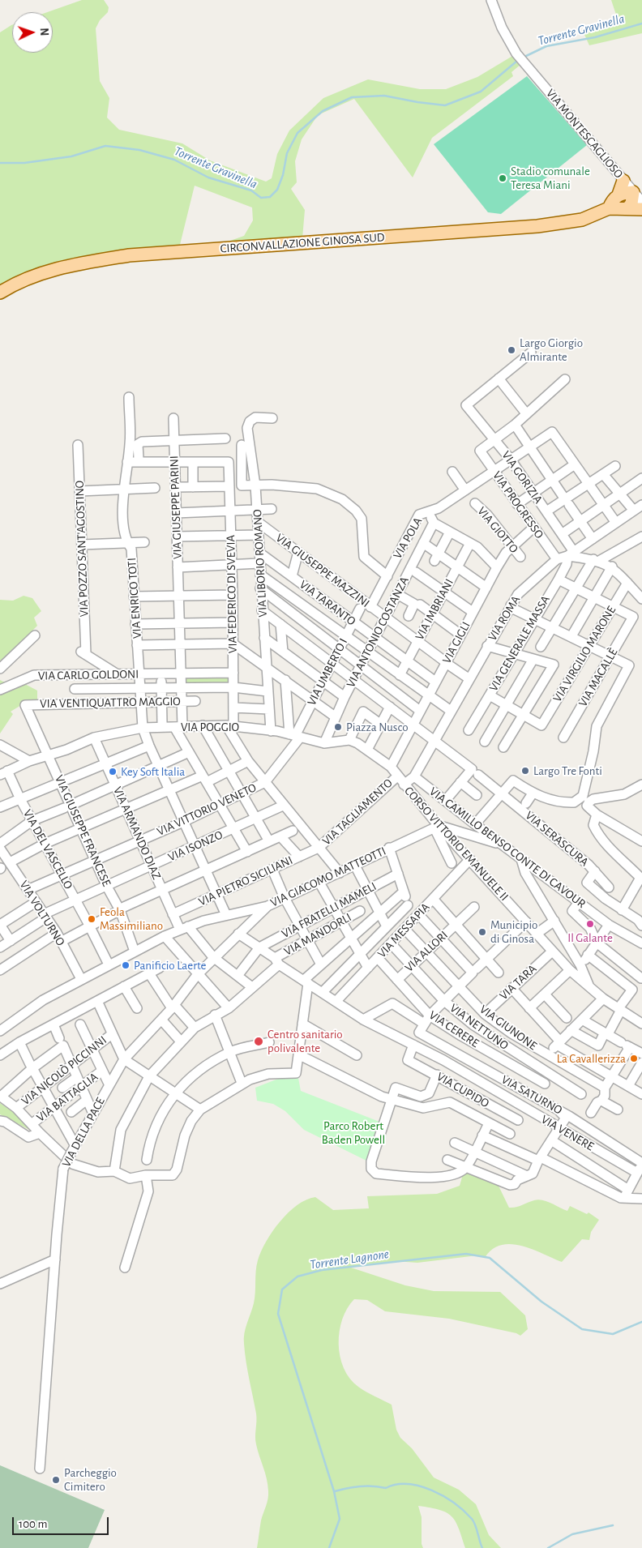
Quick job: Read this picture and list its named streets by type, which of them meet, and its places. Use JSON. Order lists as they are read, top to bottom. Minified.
{"streets":{"main road":["CIRCONVALLAZIONE GINOSA SUD"],"street":["VIA MONTESCAGLIOSO","VIA GORIZIA","VIA PROGRESSO","VIA GIUSEPPE PARINI","VIA GIOTTO","VIA POLA","VIA POZZO SANT'AGOSTINO","VIA LIBORIO ROMANO","VIA GIUSEPPE MAZZINI","VIA FEDERICO DI SVEVIA","VIA ENRICO TOTI","VIA TARANTO","VIA IMBRIANI","VIA ROMA","VIA ANTONIO COSTANZA","VIA GIGLI","VIA GENERALE MASSA","VIA VIRGILIO MARONE","VIA UMBERTO I","VIA CARLO GOLDONI","VIA MACALLÈ","VIA VENTIQUATTRO MAGGIO","VIA POGGIO","VIA VITTORIO VENETO","VIA TAGLIAMENTO","VIA GIUSEPPE FRANCESE","VIA ARMANDO DIAZ","VIA SERASCURA","CORSO VITTORIO EMANUELE II","VIA ISONZO","VIA CAMILLO BENSO CONTE DI CAVOUR","VIA DEL VASCELLO","VIA GIACOMO MATTEOTTI","VIA PIETRO SICILIANI","VIA FRATELLI MAMELI","VIA VOLTURNO","VIA MESSAPIA","VIA MANDORLI","VIA ALLORI","VIA TARA","VIA NETTUNO","VIA GIUNONE","VIA CERERE","VIA NICOLÒ PICCINNI","VIA CUPIDO","VIA SATURNO","VIA BATTAGLIA","VIA DELLA PACE","VIA VENERE"]},"crossings":[["VIA GORIZIA","VIA PROGRESSO"],["VIA GORIZIA","VIA POLA"],["VIA GORIZIA","VIA ROMA"],["VIA GORIZIA","VIA GENERALE MASSA"],["VIA PROGRESSO","VIA POLA"],["VIA PROGRESSO","VIA ROMA"],["VIA PROGRESSO","VIA GIGLI"],["VIA GIUSEPPE PARINI","VIA CARLO GOLDONI"],["VIA GIUSEPPE PARINI","VIA VENTIQUATTRO MAGGIO"],["VIA GIUSEPPE PARINI","VIA POGGIO"],["VIA GIOTTO","VIA GIGLI"],["VIA POLA","VIA GIUSEPPE MAZZINI"],["VIA POZZO SANT'AGOSTINO","VIA CARLO GOLDONI"],["VIA LIBORIO ROMANO","VIA GIUSEPPE MAZZINI"],["VIA LIBORIO ROMANO","VIA TARANTO"],["VIA LIBORIO ROMANO","VIA POGGIO"],["VIA LIBORIO ROMANO","VIA SERASCURA"],["VIA GIUSEPPE MAZZINI","VIA IMBRIANI"],["VIA GIUSEPPE MAZZINI","VIA ROMA"],["VIA GIUSEPPE MAZZINI","VIA ANTONIO COSTANZA"],["VIA GIUSEPPE MAZZINI","VIA GIGLI"],["VIA FEDERICO DI SVEVIA","VIA CARLO GOLDONI"],["VIA FEDERICO DI SVEVIA","VIA POGGIO"],["VIA ENRICO TOTI","VIA CARLO GOLDONI"],["VIA ENRICO TOTI","VIA VENTIQUATTRO MAGGIO"],["VIA ENRICO TOTI","VIA POGGIO"],["VIA ENRICO TOTI","VIA VITTORIO VENETO"],["VIA ENRICO TOTI","VIA ISONZO"],["VIA ENRICO TOTI","VIA GIACOMO MATTEOTTI"],["VIA ENRICO TOTI","VIA PIETRO SICILIANI"],["VIA TARANTO","VIA IMBRIANI"],["VIA TARANTO","VIA ANTONIO COSTANZA"],["VIA TARANTO","VIA GIGLI"],["VIA TARANTO","VIA UMBERTO I"],["VIA ROMA","VIA GENERALE MASSA"],["VIA ROMA","VIA SERASCURA"],["VIA ROMA","VIA CAMILLO BENSO CONTE DI CAVOUR"],["VIA ANTONIO COSTANZA","VIA SERASCURA"],["VIA GIGLI","VIA SERASCURA"],["VIA VIRGILIO MARONE","VIA MACALLÈ"],["VIA UMBERTO I","VIA POGGIO"],["VIA UMBERTO I","VIA VITTORIO VENETO"],["VIA UMBERTO I","VIA SERASCURA"],["VIA VENTIQUATTRO MAGGIO","VIA GIUSEPPE FRANCESE"],["VIA POGGIO","VIA VITTORIO VENETO"],["VIA POGGIO","VIA GIUSEPPE FRANCESE"],["VIA POGGIO","VIA ARMANDO DIAZ"],["VIA POGGIO","VIA DEL VASCELLO"],["VIA VITTORIO VENETO","VIA GIUSEPPE FRANCESE"],["VIA VITTORIO VENETO","VIA ARMANDO DIAZ"],["VIA VITTORIO VENETO","VIA DEL VASCELLO"],["VIA VITTORIO VENETO","VIA VOLTURNO"],["VIA TAGLIAMENTO","CORSO VITTORIO EMANUELE II"],["VIA TAGLIAMENTO","VIA PIETRO SICILIANI"],["VIA GIUSEPPE FRANCESE","VIA ISONZO"],["VIA GIUSEPPE FRANCESE","VIA GIACOMO MATTEOTTI"],["VIA ARMANDO DIAZ","VIA ISONZO"],["VIA ARMANDO DIAZ","VIA GIACOMO MATTEOTTI"],["VIA ARMANDO DIAZ","VIA PIETRO SICILIANI"],["VIA ARMANDO DIAZ","VIA MANDORLI"],["VIA ARMANDO DIAZ","VIA DELLA PACE"],["CORSO VITTORIO EMANUELE II","VIA GIACOMO MATTEOTTI"],["CORSO VITTORIO EMANUELE II","VIA MESSAPIA"],["CORSO VITTORIO EMANUELE II","VIA TARA"],["VIA ISONZO","VIA DEL VASCELLO"],["VIA ISONZO","VIA VOLTURNO"],["VIA DEL VASCELLO","VIA GIACOMO MATTEOTTI"],["VIA GIACOMO MATTEOTTI","VIA VOLTURNO"],["VIA GIACOMO MATTEOTTI","VIA DELLA PACE"],["VIA FRATELLI MAMELI","VIA VENERE"],["VIA MESSAPIA","VIA NETTUNO"],["VIA MESSAPIA","VIA GIUNONE"],["VIA MESSAPIA","VIA CERERE"],["VIA MESSAPIA","VIA VENERE"],["VIA MANDORLI","VIA VENERE"],["VIA ALLORI","VIA NETTUNO"],["VIA ALLORI","VIA GIUNONE"],["VIA ALLORI","VIA CERERE"],["VIA TARA","VIA GIUNONE"],["VIA CUPIDO","VIA VENERE"],["VIA DELLA PACE","VIA VENERE"]],"water":["Torrente Gravinella","Torrente Lagnone"],"parks":["Parco Robert Baden Powell"],"places":["Stadio comunale Teresa Miani","Largo Giorgio Almirante","Piazza Nusco","Largo Tre Fonti","Key Soft Italia","Feola Massimiliano","Il Galante","Municipio di Ginosa","Panificio Laerte","Centro sanitario polivalente","La Cavallerizza","Parcheggio Cimitero"],"scale_bar":"100 m","north":"right"}
